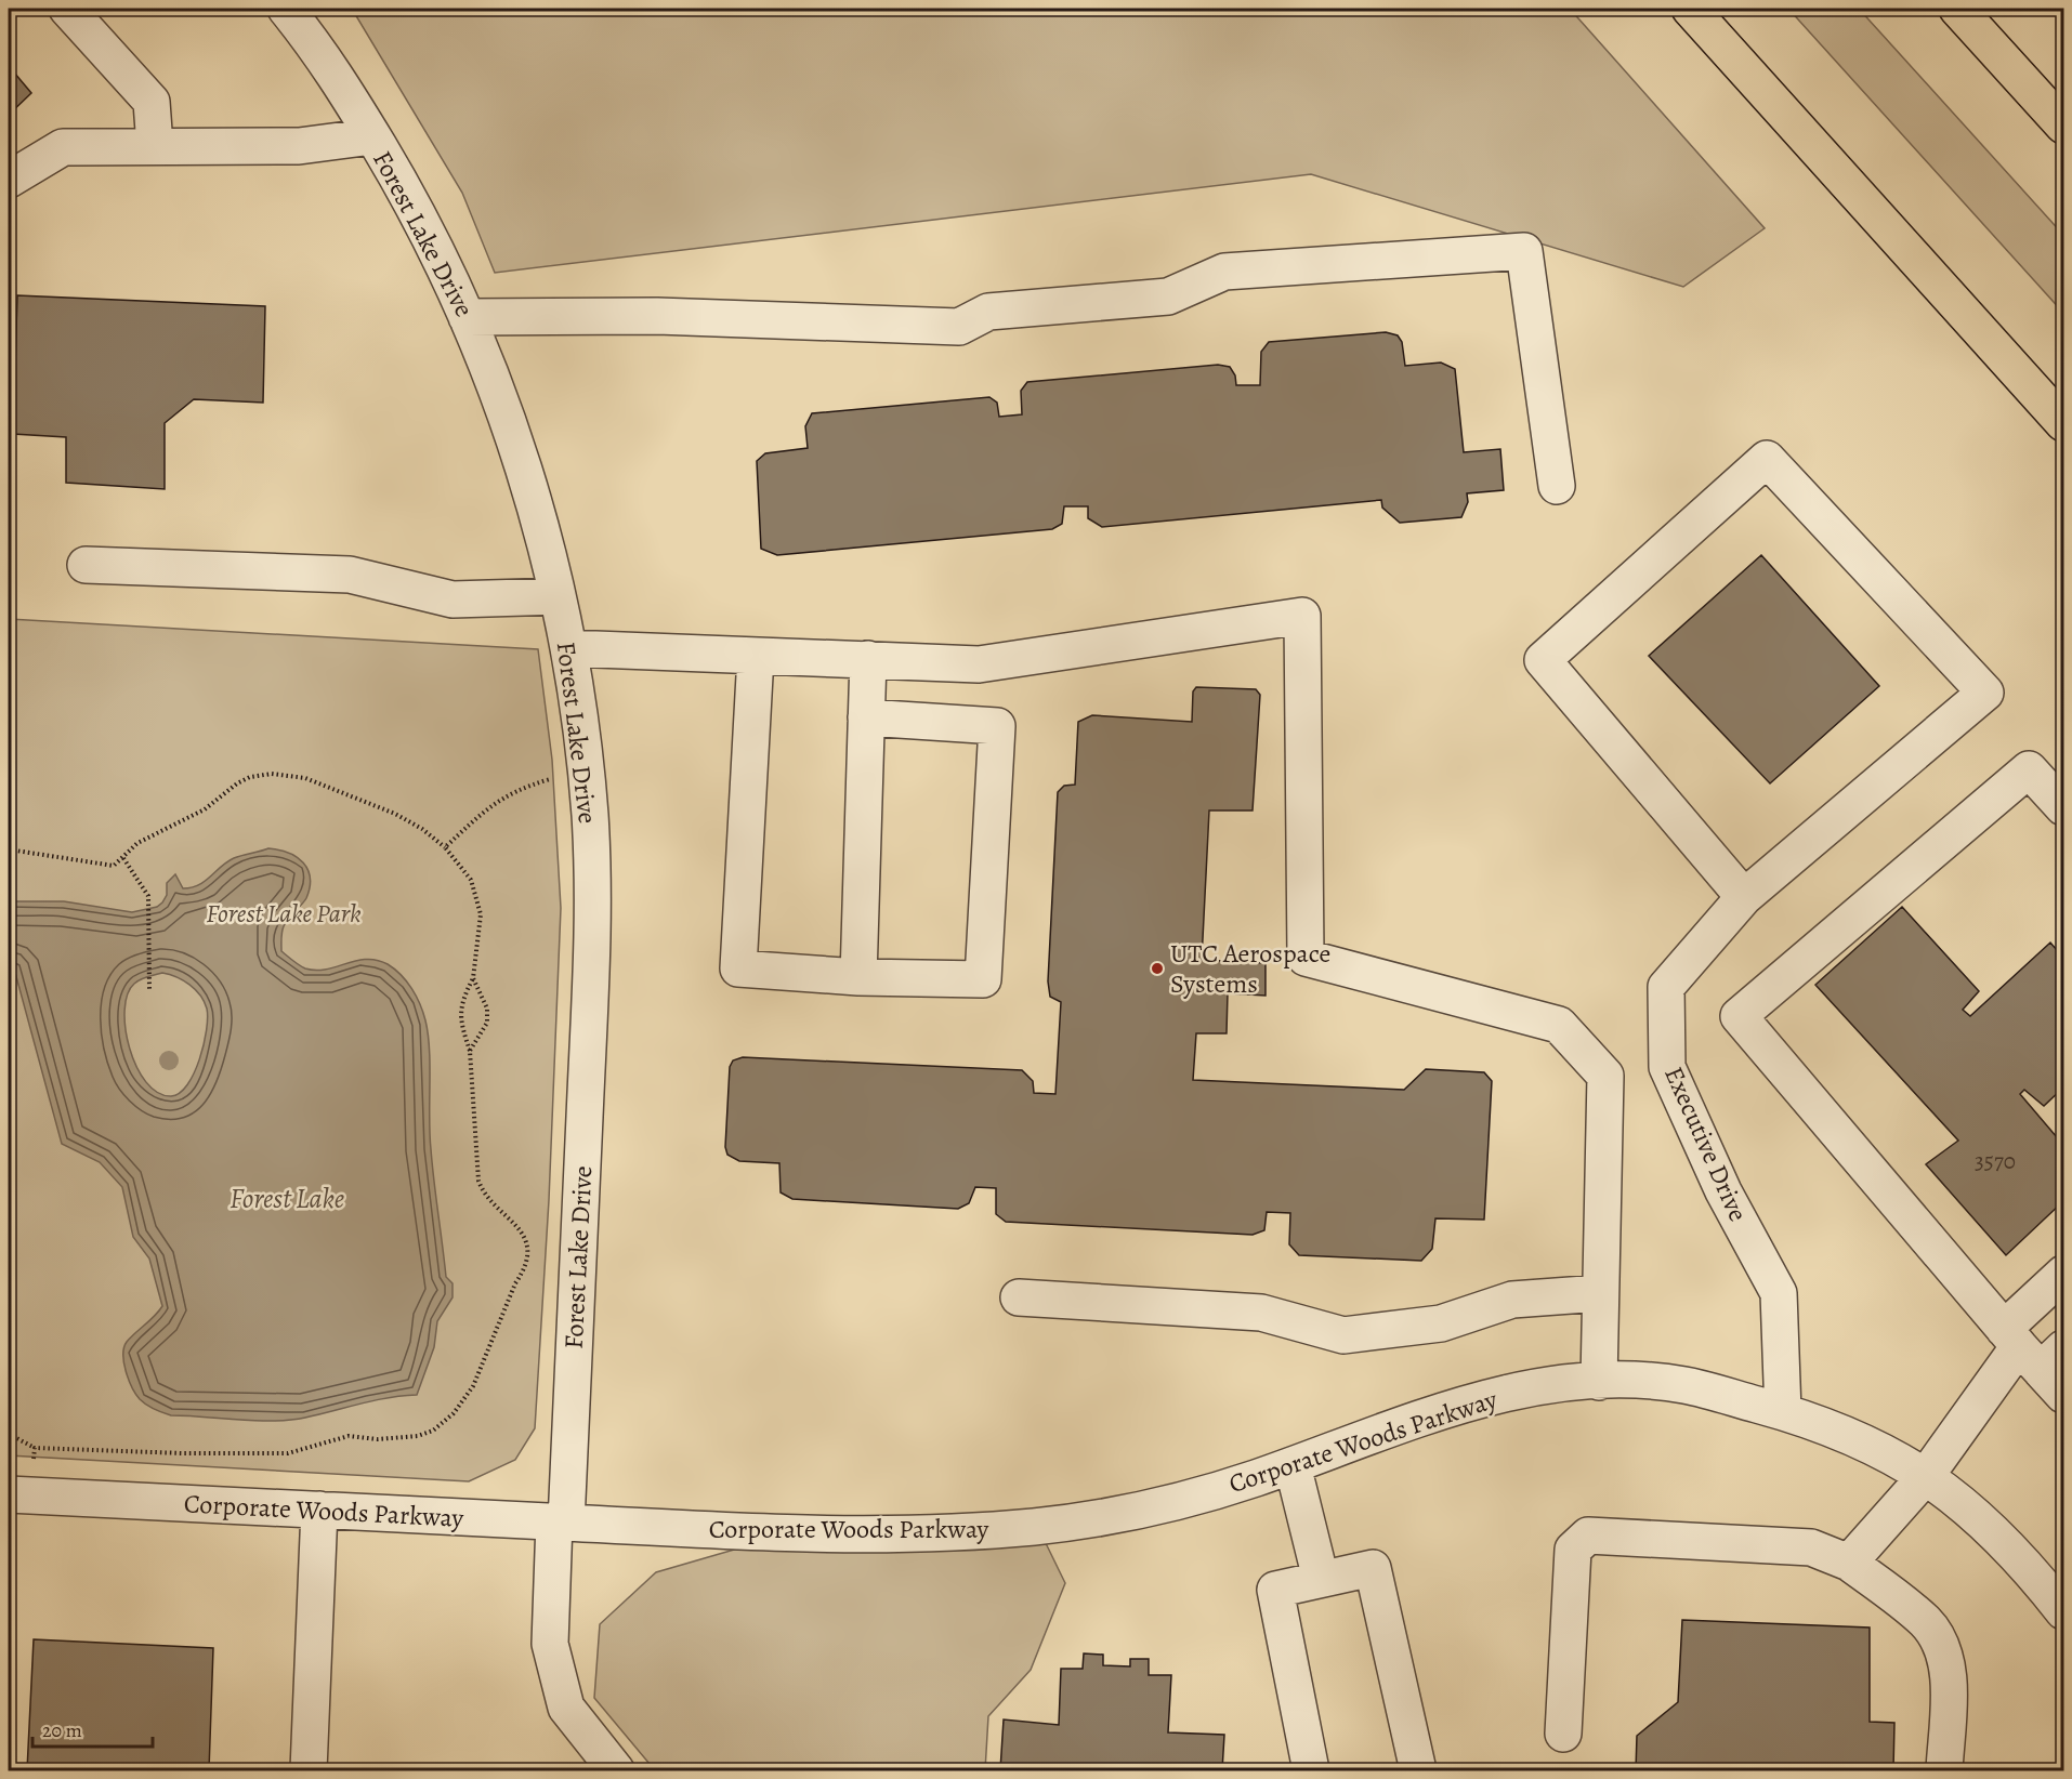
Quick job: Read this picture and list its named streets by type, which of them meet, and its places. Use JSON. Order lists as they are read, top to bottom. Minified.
{"streets":{"street":["Forest Lake Drive","Executive Drive","Corporate Woods Parkway"]},"crossings":[["Forest Lake Drive","Corporate Woods Parkway"],["Executive Drive","Corporate Woods Parkway"]],"water":["Forest Lake"],"parks":["Forest Lake Park"],"places":["UTC Aerospace Systems"],"house_numbers":["3570"],"scale_bar":"20 m"}
